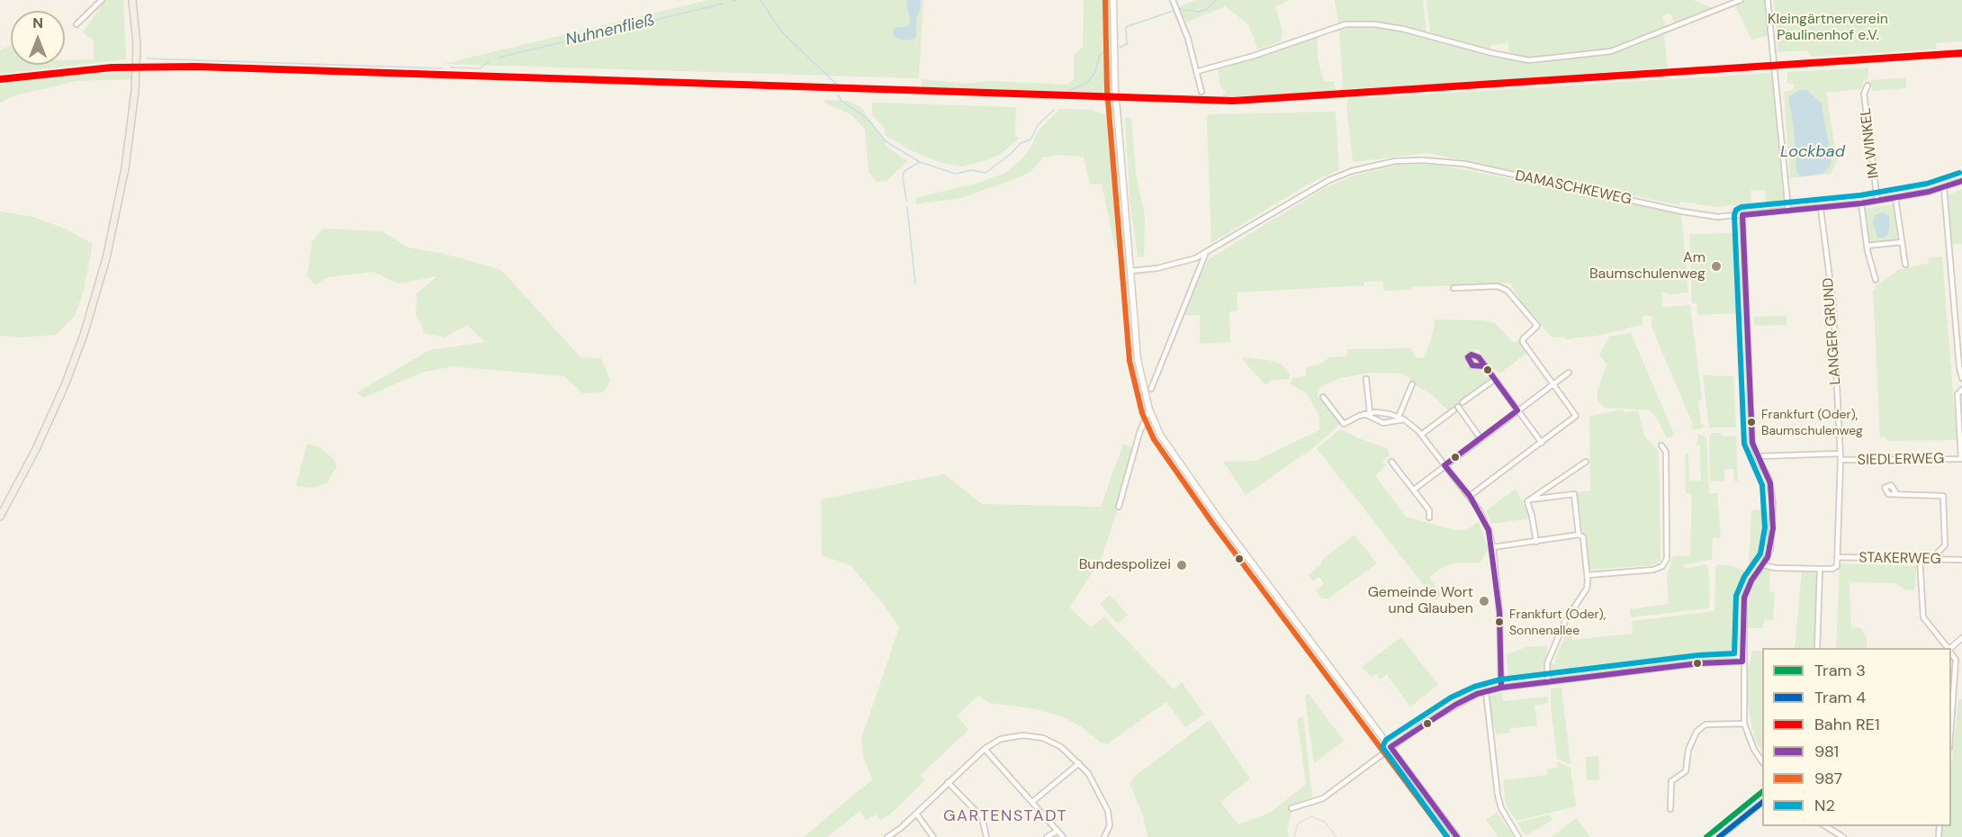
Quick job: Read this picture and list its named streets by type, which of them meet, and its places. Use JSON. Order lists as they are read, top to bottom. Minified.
{"streets":{"street":["IM WINKEL","DAMASCHKEWEG","LANGER GRUND","SIEDLERWEG","STAKERWEG"]},"crossings":[["IM WINKEL","DAMASCHKEWEG"],["DAMASCHKEWEG","LANGER GRUND"],["LANGER GRUND","SIEDLERWEG"],["LANGER GRUND","STAKERWEG"]],"districts":["GARTENSTADT"],"water":["Nuhnenfließ","Lockbad"],"parks":["Kleingärtnerverein Paulinenhof e.V."],"places":["Am Baumschulenweg","Frankfurt (Oder), Baumschulenweg","Bundespolizei","Gemeinde Wort und Glauben","Frankfurt (Oder), Sonnenallee"],"lines":["transit line 987","rail line RE1","transit line N2","transit line 981","tram line 3","tram line 4"],"legend":["Tram 3","Tram 4","Bahn RE1","981","987","N2"],"north":"top"}
